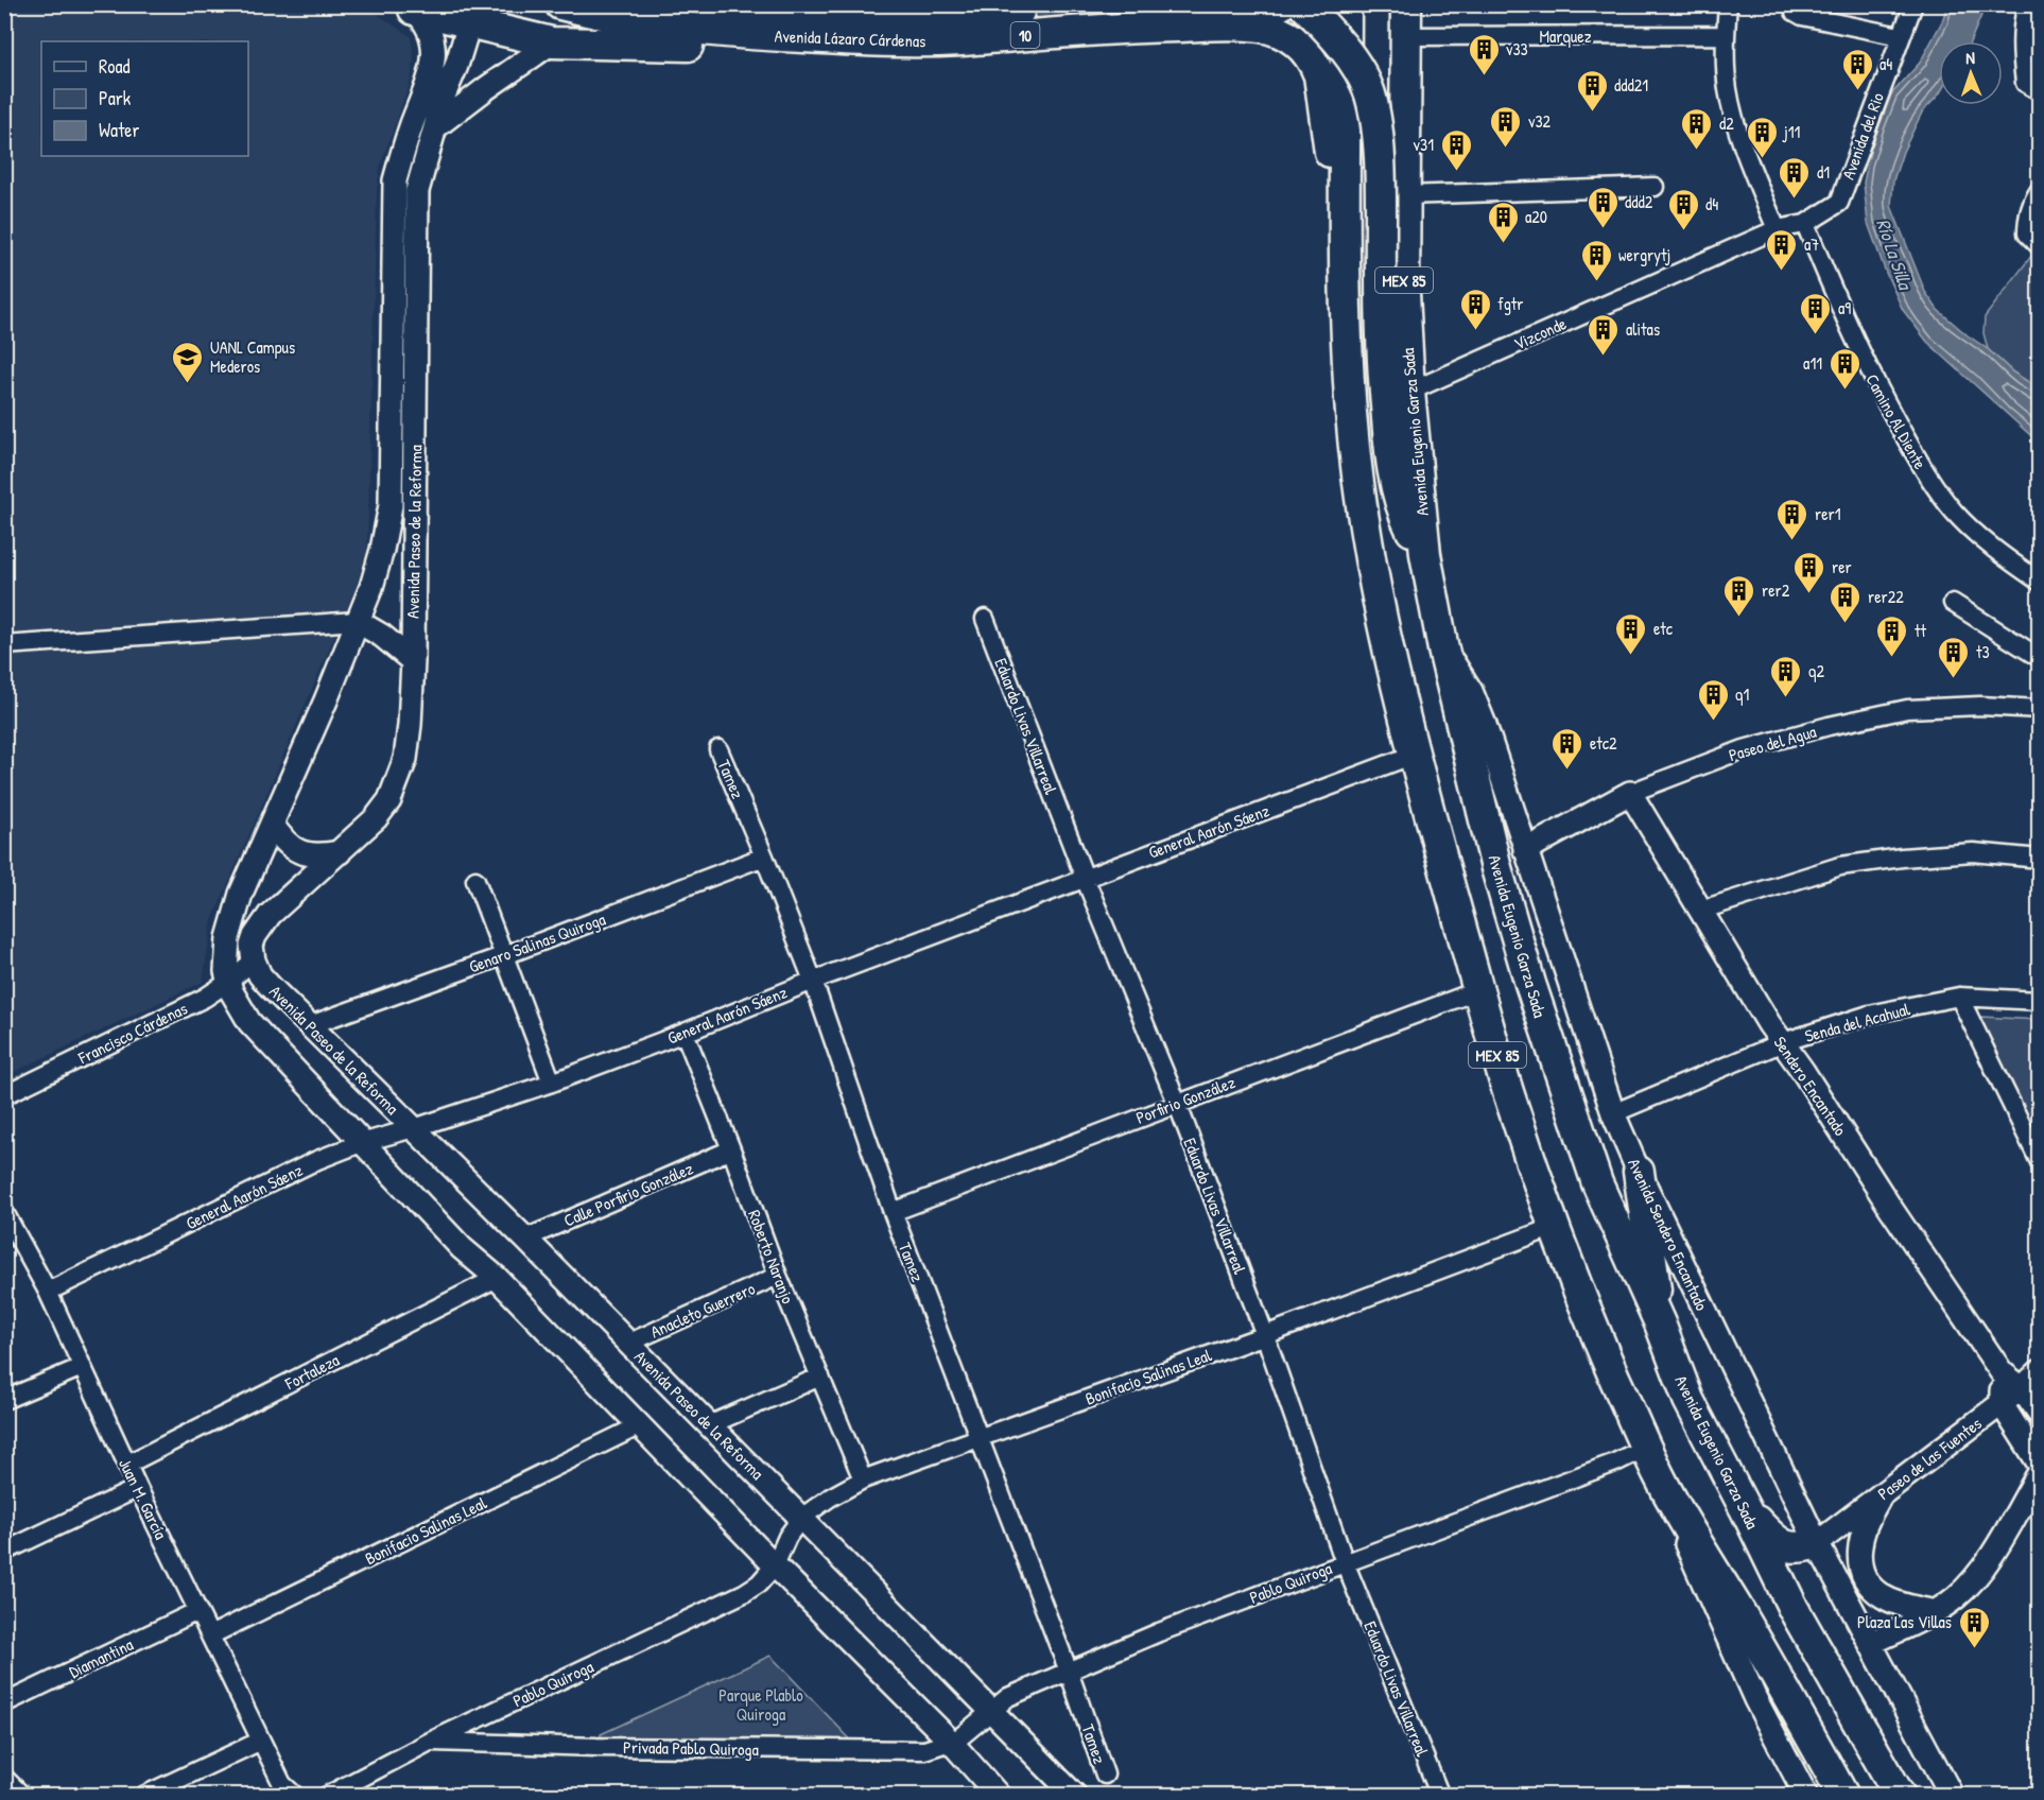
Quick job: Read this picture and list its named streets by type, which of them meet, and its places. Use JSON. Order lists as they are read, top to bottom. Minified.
{"streets":{"highway":["10","Avenida Lázaro Cárdenas","MEX 85","Avenida Eugenio Garza Sada"],"street":["Marquez","Avenida del Rio","Vizconde","Camino Al Diente","Avenida Paseo de la Reforma","Eduardo Livas Villarreal","Paseo del Agua","Tamez","General Aarón Sáenz","Genaro Salinas Quiroga","Senda del Acahual","Francisco Cárdenas","Sendero Encantado","Porfirio González","Calle Porfirio González","Avenida Sendero Encantado","Roberto Naranjo","Anacleto Guerrero","Fortaleza","Bonifacio Salinas Leal","Paseo de las Fuentes","Juan M. García","Pablo Quiroga","Diamantina","Privada Pablo Quiroga"]},"crossings":[["Marquez","Avenida Eugenio Garza Sada"],["Avenida del Rio","Vizconde"],["Avenida del Rio","Camino Al Diente"],["MEX 85","General Aarón Sáenz"],["MEX 85","Porfirio González"],["MEX 85","Bonifacio Salinas Leal"],["MEX 85","Pablo Quiroga"],["Vizconde","Avenida Eugenio Garza Sada"],["Avenida Eugenio Garza Sada","Avenida Sendero Encantado"],["Avenida Paseo de la Reforma","General Aarón Sáenz"],["Avenida Paseo de la Reforma","Genaro Salinas Quiroga"],["Avenida Paseo de la Reforma","Francisco Cárdenas"],["Avenida Paseo de la Reforma","Calle Porfirio González"],["Avenida Paseo de la Reforma","Anacleto Guerrero"],["Avenida Paseo de la Reforma","Fortaleza"],["Avenida Paseo de la Reforma","Bonifacio Salinas Leal"],["Avenida Paseo de la Reforma","Pablo Quiroga"],["Avenida Paseo de la Reforma","Privada Pablo Quiroga"],["Eduardo Livas Villarreal","General Aarón Sáenz"],["Eduardo Livas Villarreal","Porfirio González"],["Eduardo Livas Villarreal","Bonifacio Salinas Leal"],["Eduardo Livas Villarreal","Pablo Quiroga"],["Paseo del Agua","Sendero Encantado"],["Paseo del Agua","Avenida Sendero Encantado"],["Tamez","General Aarón Sáenz"],["Tamez","Genaro Salinas Quiroga"],["Tamez","Porfirio González"],["Tamez","Bonifacio Salinas Leal"],["Tamez","Pablo Quiroga"],["General Aarón Sáenz","Roberto Naranjo"],["General Aarón Sáenz","Juan M. García"],["Senda del Acahual","Sendero Encantado"],["Senda del Acahual","Avenida Sendero Encantado"],["Sendero Encantado","Paseo de las Fuentes"],["Calle Porfirio González","Roberto Naranjo"],["Avenida Sendero Encantado","Paseo de las Fuentes"],["Roberto Naranjo","Anacleto Guerrero"],["Roberto Naranjo","Bonifacio Salinas Leal"],["Fortaleza","Juan M. García"],["Bonifacio Salinas Leal","Juan M. García"],["Bonifacio Salinas Leal","Pablo Quiroga"],["Juan M. García","Diamantina"],["Pablo Quiroga","Privada Pablo Quiroga"]],"water":["Río La Silla"],"parks":["Parque Plablo Quiroga"],"places":{"building":["v33","a4","ddd21","v32","d2","j11","v31","d1","ddd2","d4","a20","a7","wergrytj","fgtr","a9","alitas","a11","rer1","rer","rer2","rer22","etc","tt","t3","q2","q1","etc2","Plaza Las Villas"],"school or university":["UANL Campus Mederos"]},"legend":["Road","Park","Water"],"north":"top"}
